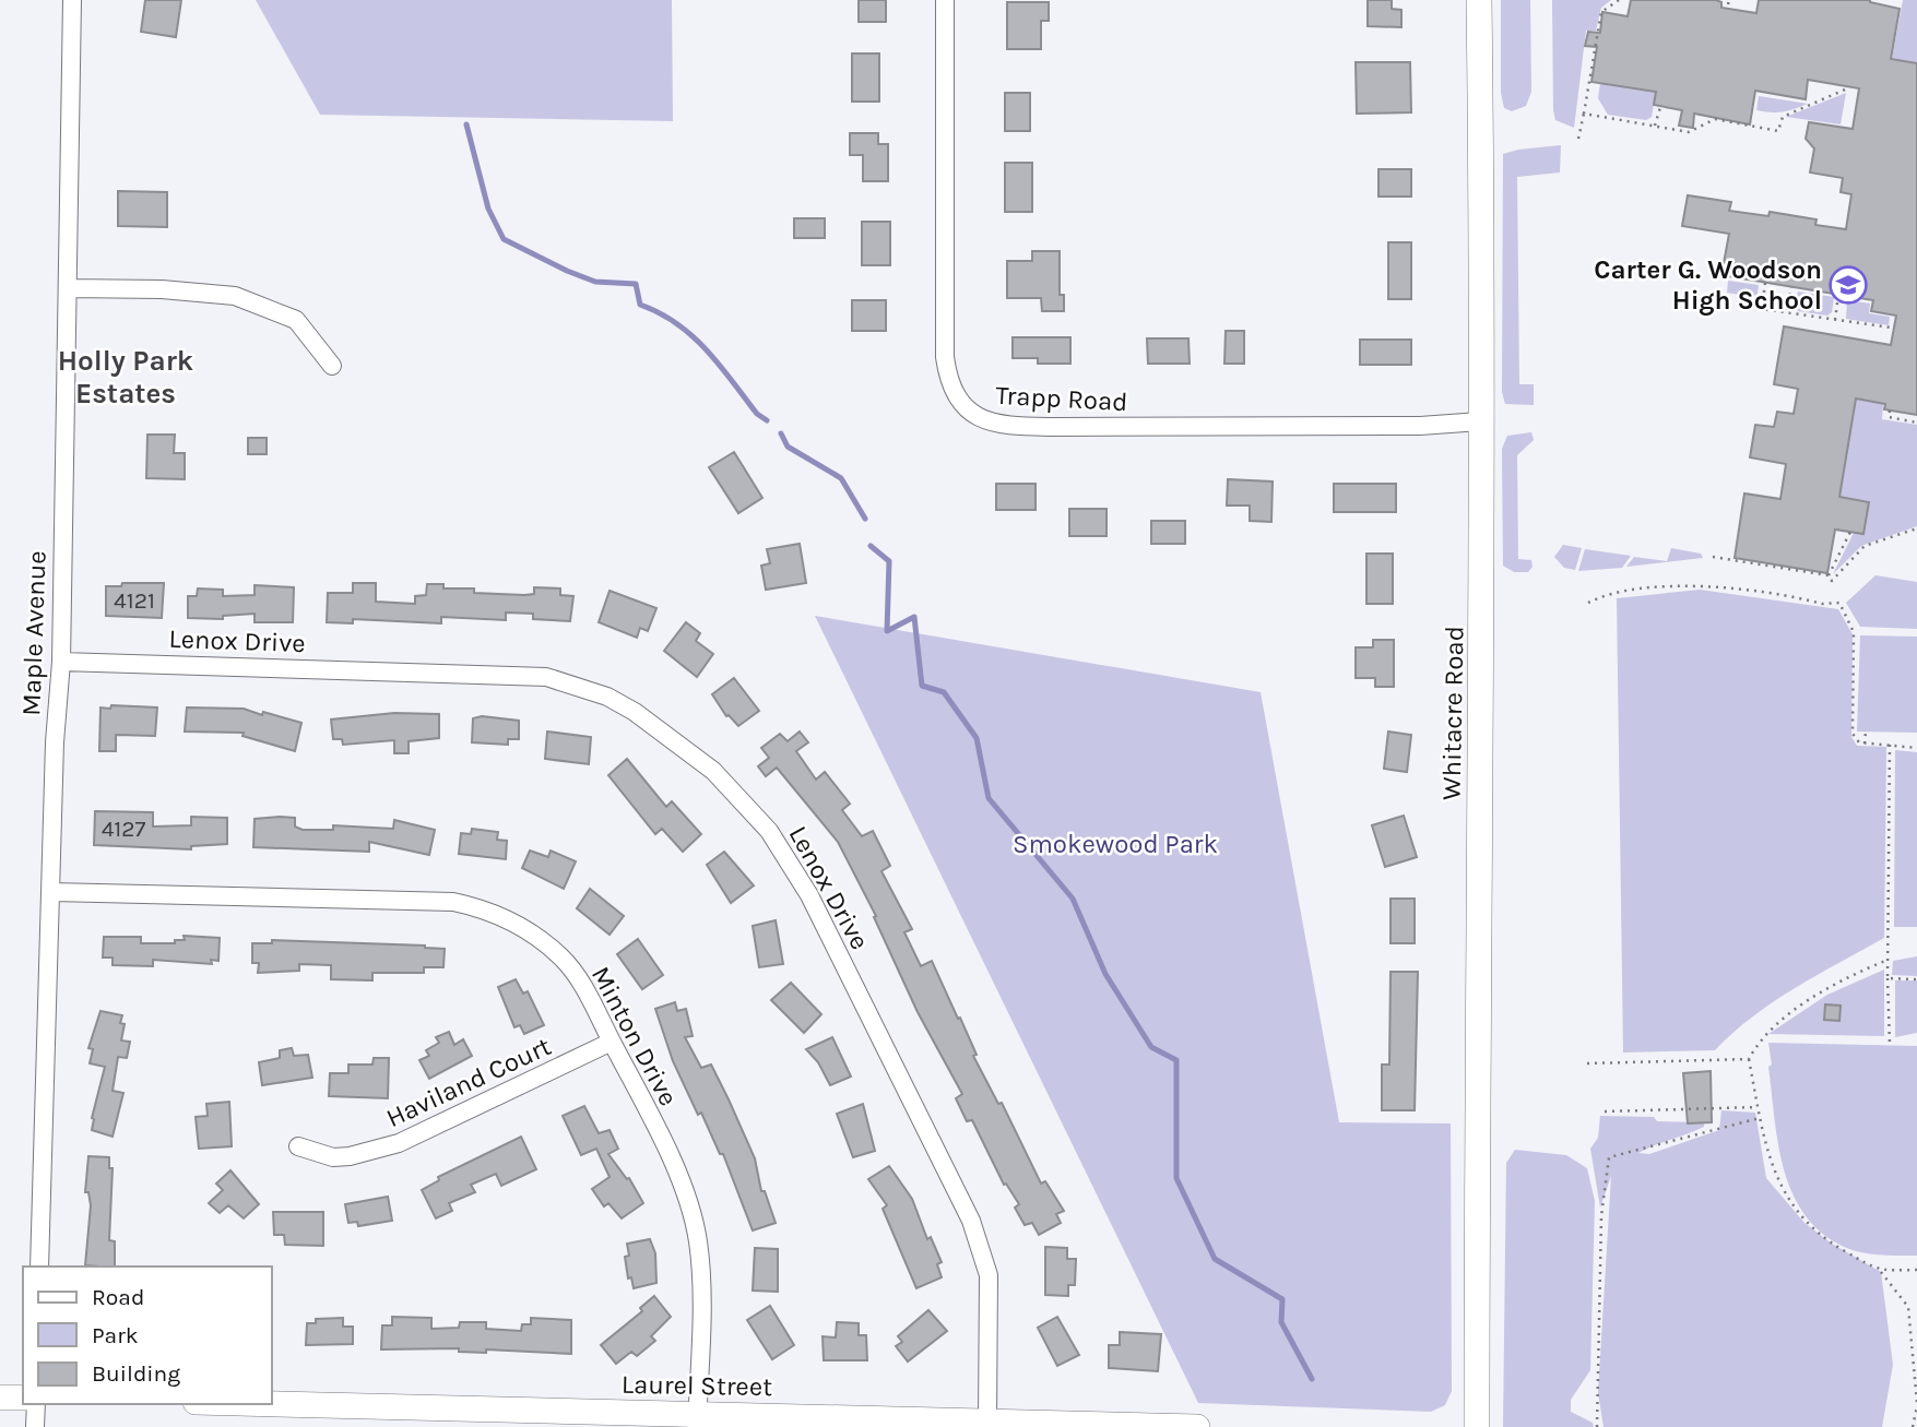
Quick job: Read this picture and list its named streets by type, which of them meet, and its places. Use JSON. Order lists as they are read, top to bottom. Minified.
{"streets":{"street":["Trapp Road","Maple Avenue","Lenox Drive","Whitacre Road","Minton Drive","Haviland Court","Laurel Street"]},"crossings":[["Trapp Road","Whitacre Road"],["Maple Avenue","Lenox Drive"],["Maple Avenue","Minton Drive"],["Lenox Drive","Laurel Street"],["Minton Drive","Haviland Court"],["Minton Drive","Laurel Street"]],"districts":["Holly Park Estates"],"parks":["Smokewood Park"],"places":{"school or university":["Carter G. Woodson High School"]},"house_numbers":["4121","4127"],"legend":["Road","Park","Building"]}
